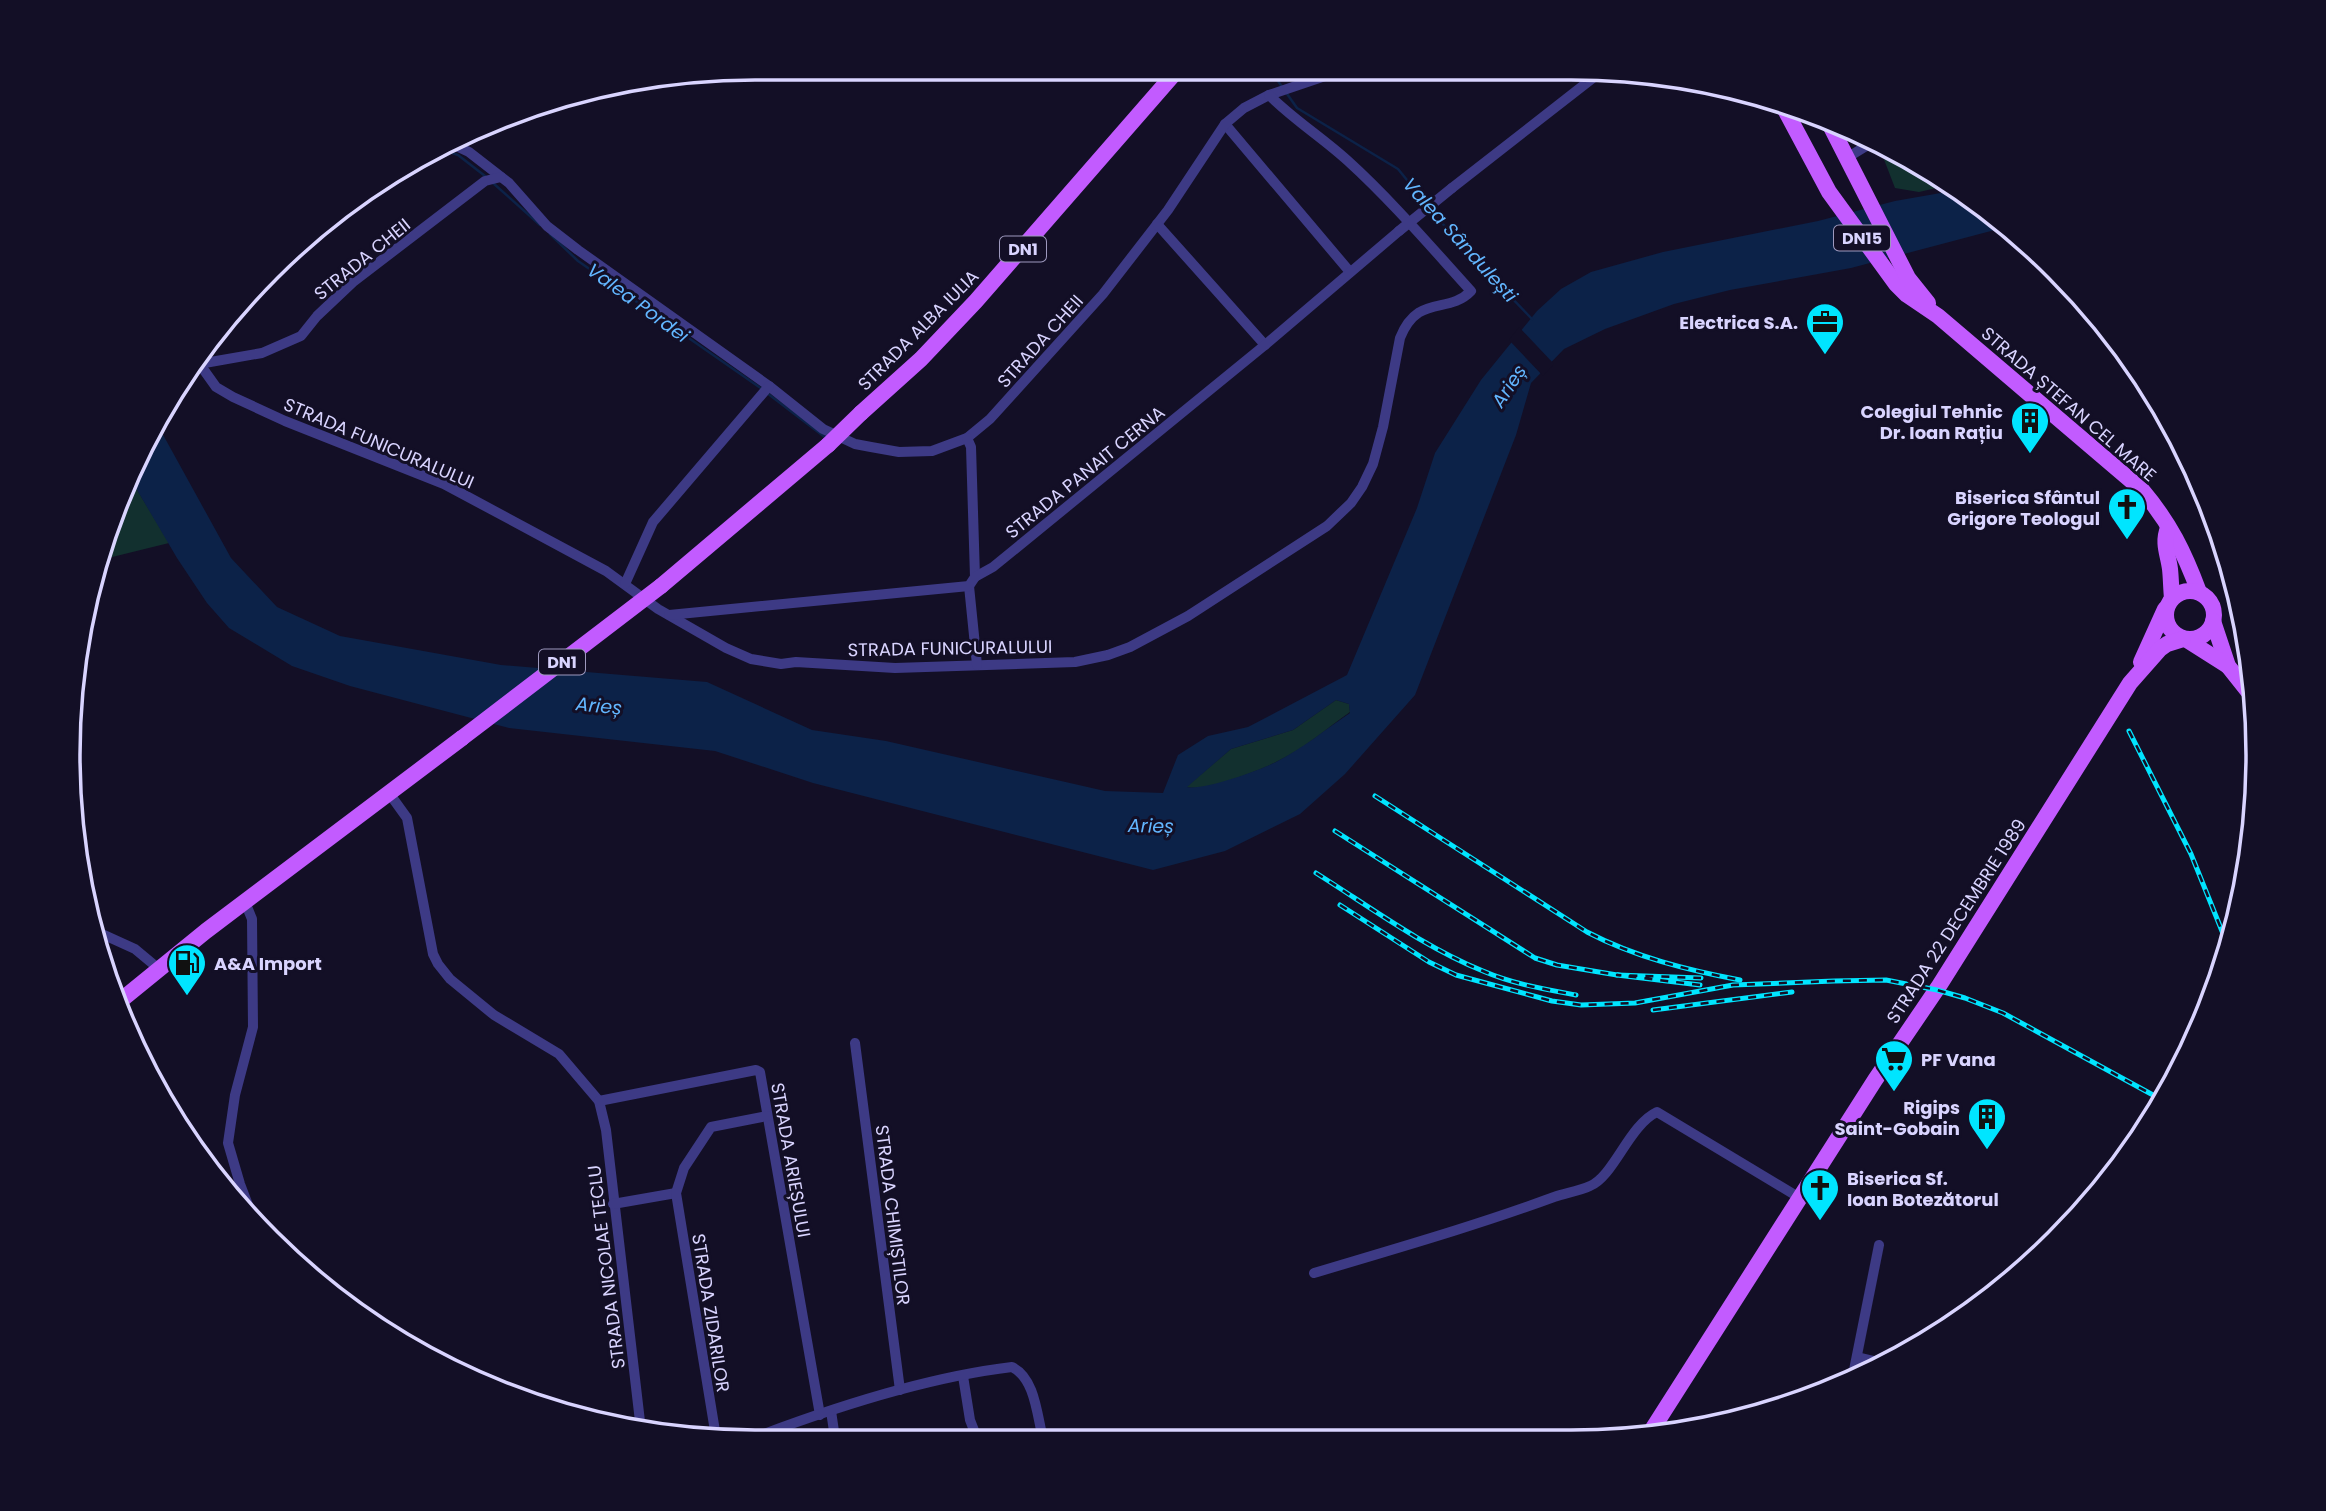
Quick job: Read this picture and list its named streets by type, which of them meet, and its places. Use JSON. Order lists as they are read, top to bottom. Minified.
{"streets":{"main road":["DN15","DN1","STRADA ALBA IULIA","STRADA ȘTEFAN CEL MARE","STRADA 22 DECEMBRIE 1989"],"street":["STRADA CHEII","STRADA FUNICURALULUI","STRADA PANAIT CERNA","STRADA ARIEȘULUI","STRADA CHIMIȘTILOR","STRADA NICOLAE TECLU","STRADA ZIDARILOR"]},"crossings":[["DN1","STRADA ALBA IULIA"],["STRADA CHEII","STRADA FUNICURALULUI"],["STRADA ȘTEFAN CEL MARE","STRADA 22 DECEMBRIE 1989"],["STRADA FUNICURALULUI","STRADA PANAIT CERNA"],["STRADA ARIEȘULUI","STRADA NICOLAE TECLU"]],"water":["Valea Sândulești","Valea Pordei","Arieș"],"places":{"office":["Electrica S.A."],"building":["Colegiul Tehnic Dr. Ioan Rațiu","Rigips Saint-Gobain"],"church":["Biserica Sfântul Grigore Teologul","Biserica Sf. Ioan Botezătorul"],"fuel station":["A&A Import"],"supermarket":["PF Vana"]}}
